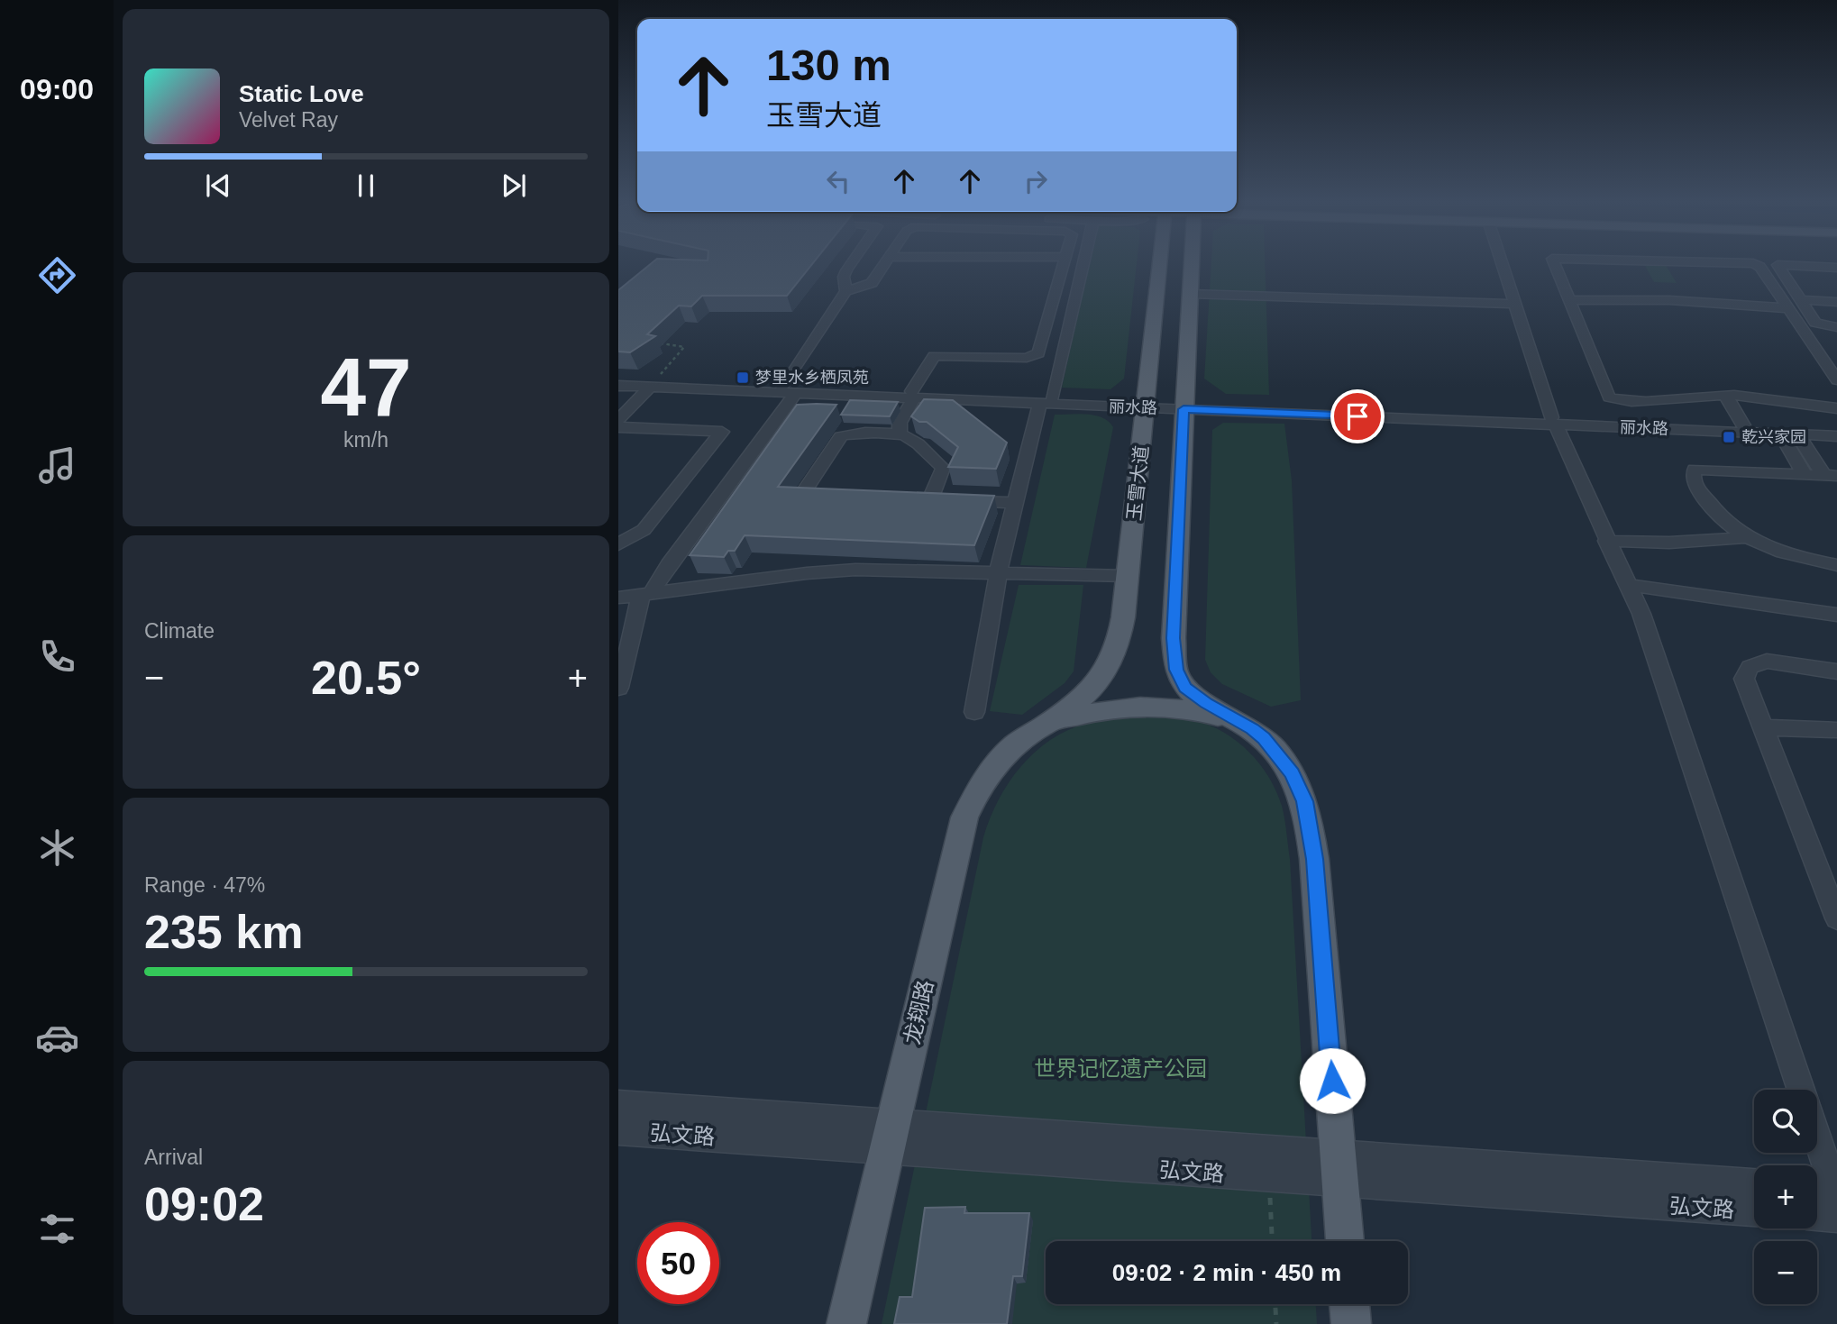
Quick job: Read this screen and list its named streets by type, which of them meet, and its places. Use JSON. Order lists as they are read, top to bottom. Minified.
{"streets":{"main road":["玉雪大道","龙翔路"],"street":["丽水路","弘文路"]},"crossings":[["丽水路","玉雪大道"],["玉雪大道","龙翔路"],["龙翔路","弘文路"]],"parks":["世界记忆遗产公园"],"places":{"transit":["梦里水乡栖凤苑","乾兴家园"]},"page":{"tabs":"09:00","turn":["130 m","玉雪大道"],"song":["Static Love","Velvet Ray"],"tile":[["47","km/h"],"Climate",["Range · 47%","235 km"],["Arrival","09:02"]],"heat":["−","20.5°","+"],"map_buttons":["+","−"],"limit":"50","trip":"09:02 · 2 min · 450 m"}}
